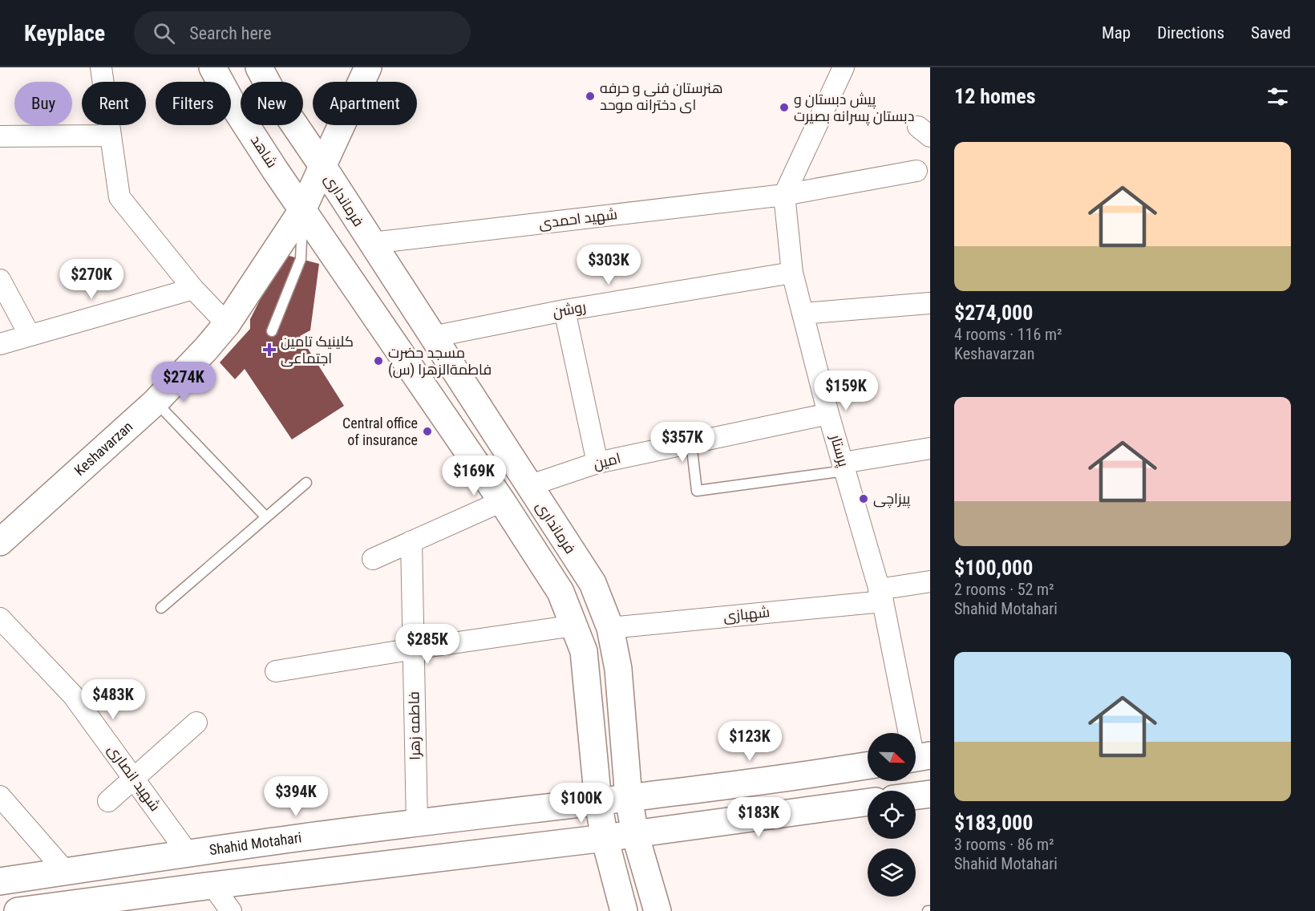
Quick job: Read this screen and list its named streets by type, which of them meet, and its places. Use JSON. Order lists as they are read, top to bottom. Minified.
{"streets":{"main road":["شاهد","فرمانداری","Keshavarzan","Shahid Motahari"],"street":["شهید احمدی","روشن","پرستار","امین","شهبازی","فاطمه زهرا","شهید انصاری"]},"crossings":[["شاهد","Keshavarzan"],["فرمانداری","شهید احمدی"],["فرمانداری","روشن"],["فرمانداری","Keshavarzan"],["فرمانداری","امین"],["فرمانداری","شهبازی"],["فرمانداری","Shahid Motahari"],["شهید احمدی","پرستار"],["روشن","پرستار"],["پرستار","امین"],["پرستار","شهبازی"],["فاطمه زهرا","Shahid Motahari"],["شهید انصاری","Shahid Motahari"]],"places":{"other":["هنرستان فنی و حرفه ای دخترانه موحد","پیش دبستان و دبستان پسرانه بصیرت","مسجد حضرت فاطمةالزهرا (س)","Central office of insurance","پیزاچی"],"health":["کلینیک تامین اجتماعی"]},"north":"right","page":{"header":"Keyplace","search":"Search here","nav":["Map","Directions","Saved"],"heading":"12 homes","chip":["Buy","Rent","Filters","New","Apartment"],"list":[{"name":"$274,000","note":"4 rooms · 116 m² · Keshavarzan"},{"name":"$100,000","note":"2 rooms · 52 m² · Shahid Motahari"},{"name":"$183,000","note":"3 rooms · 86 m² · Shahid Motahari"}],"price":["$303K","$270K","$274K","$159K","$357K","$169K","$285K","$483K","$123K","$394K","$100K","$183K"]}}
